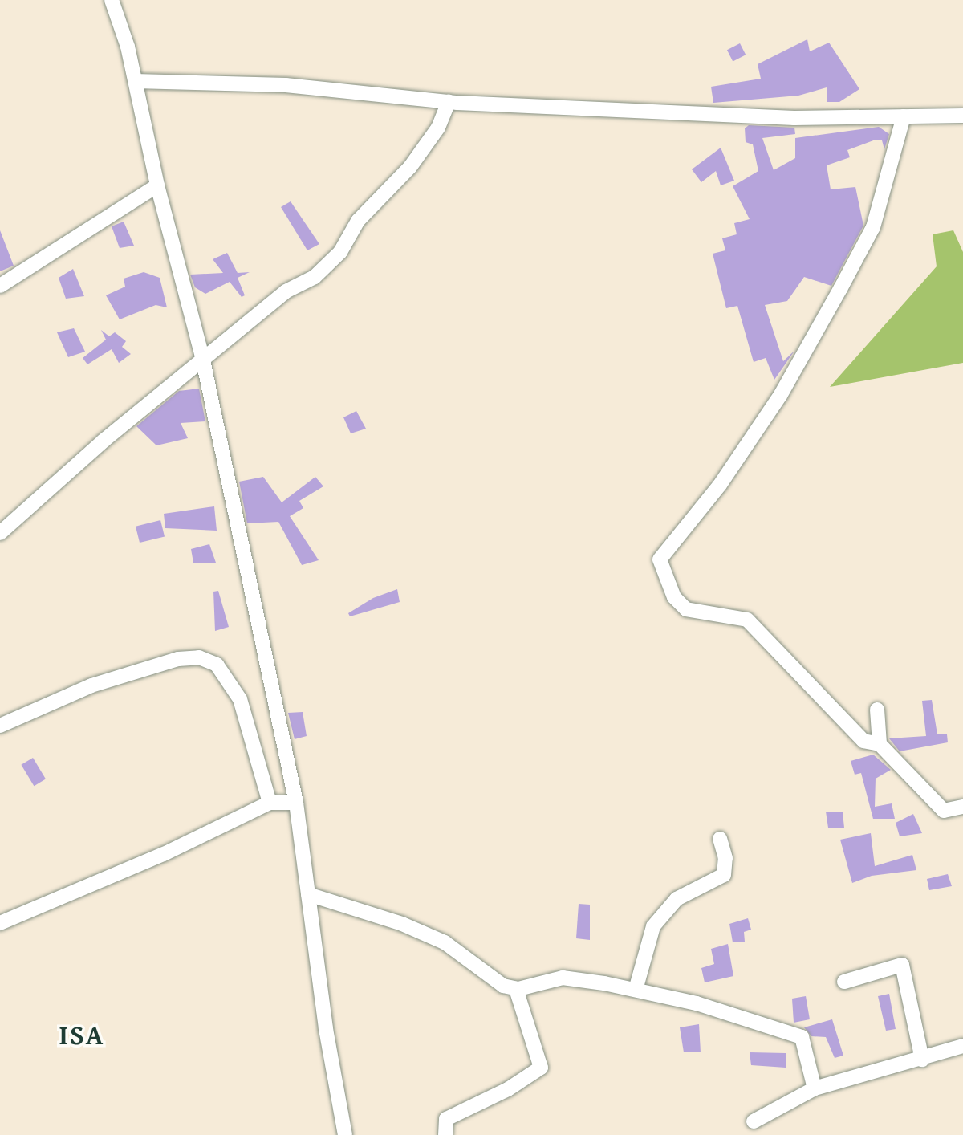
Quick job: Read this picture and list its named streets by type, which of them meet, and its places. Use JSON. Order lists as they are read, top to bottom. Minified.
{"districts":["ISA"]}
